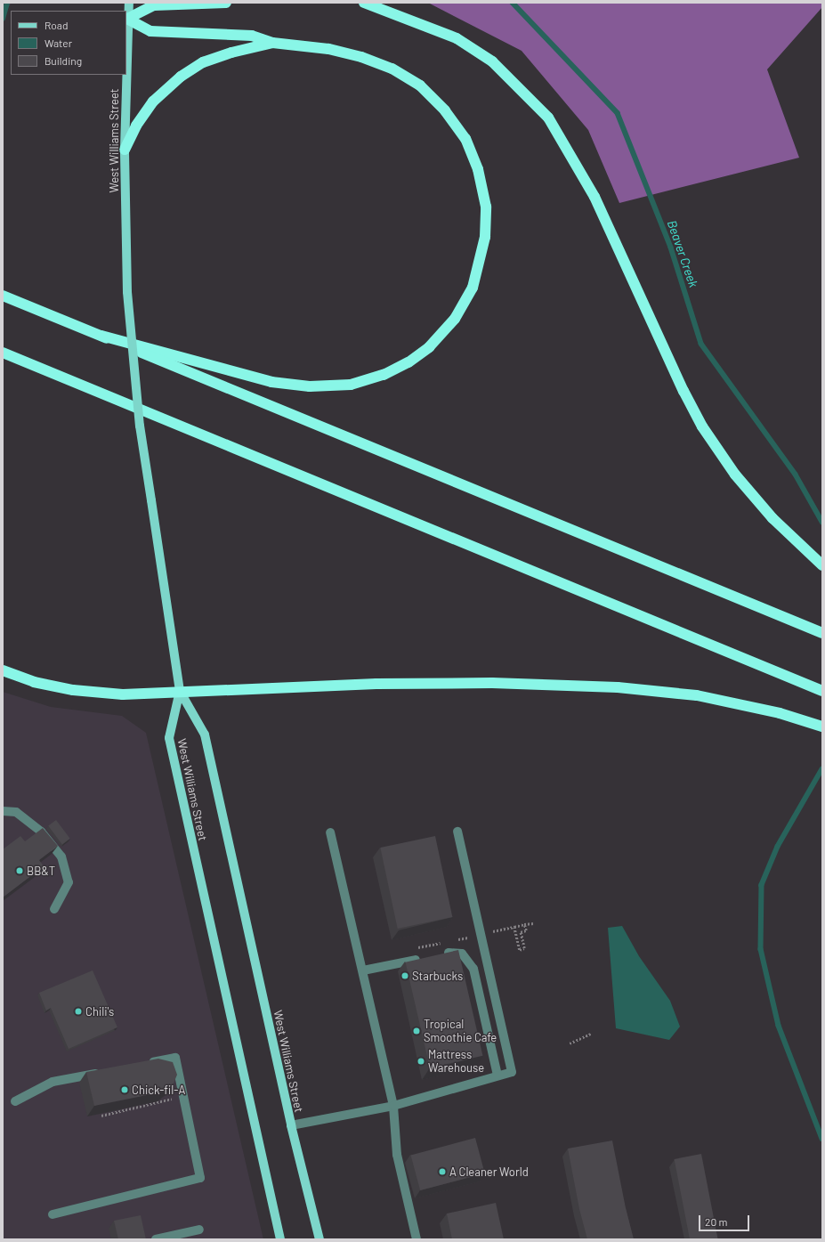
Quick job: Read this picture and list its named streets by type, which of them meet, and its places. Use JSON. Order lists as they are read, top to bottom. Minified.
{"streets":{"main road":["West Williams Street"]},"water":["Beaver Creek"],"places":["BB&T","Starbucks","Chili's","Tropical Smoothie Cafe","Mattress Warehouse","Chick-fil-A","A Cleaner World"],"legend":["Road","Water","Building"],"scale_bar":"20 m"}
